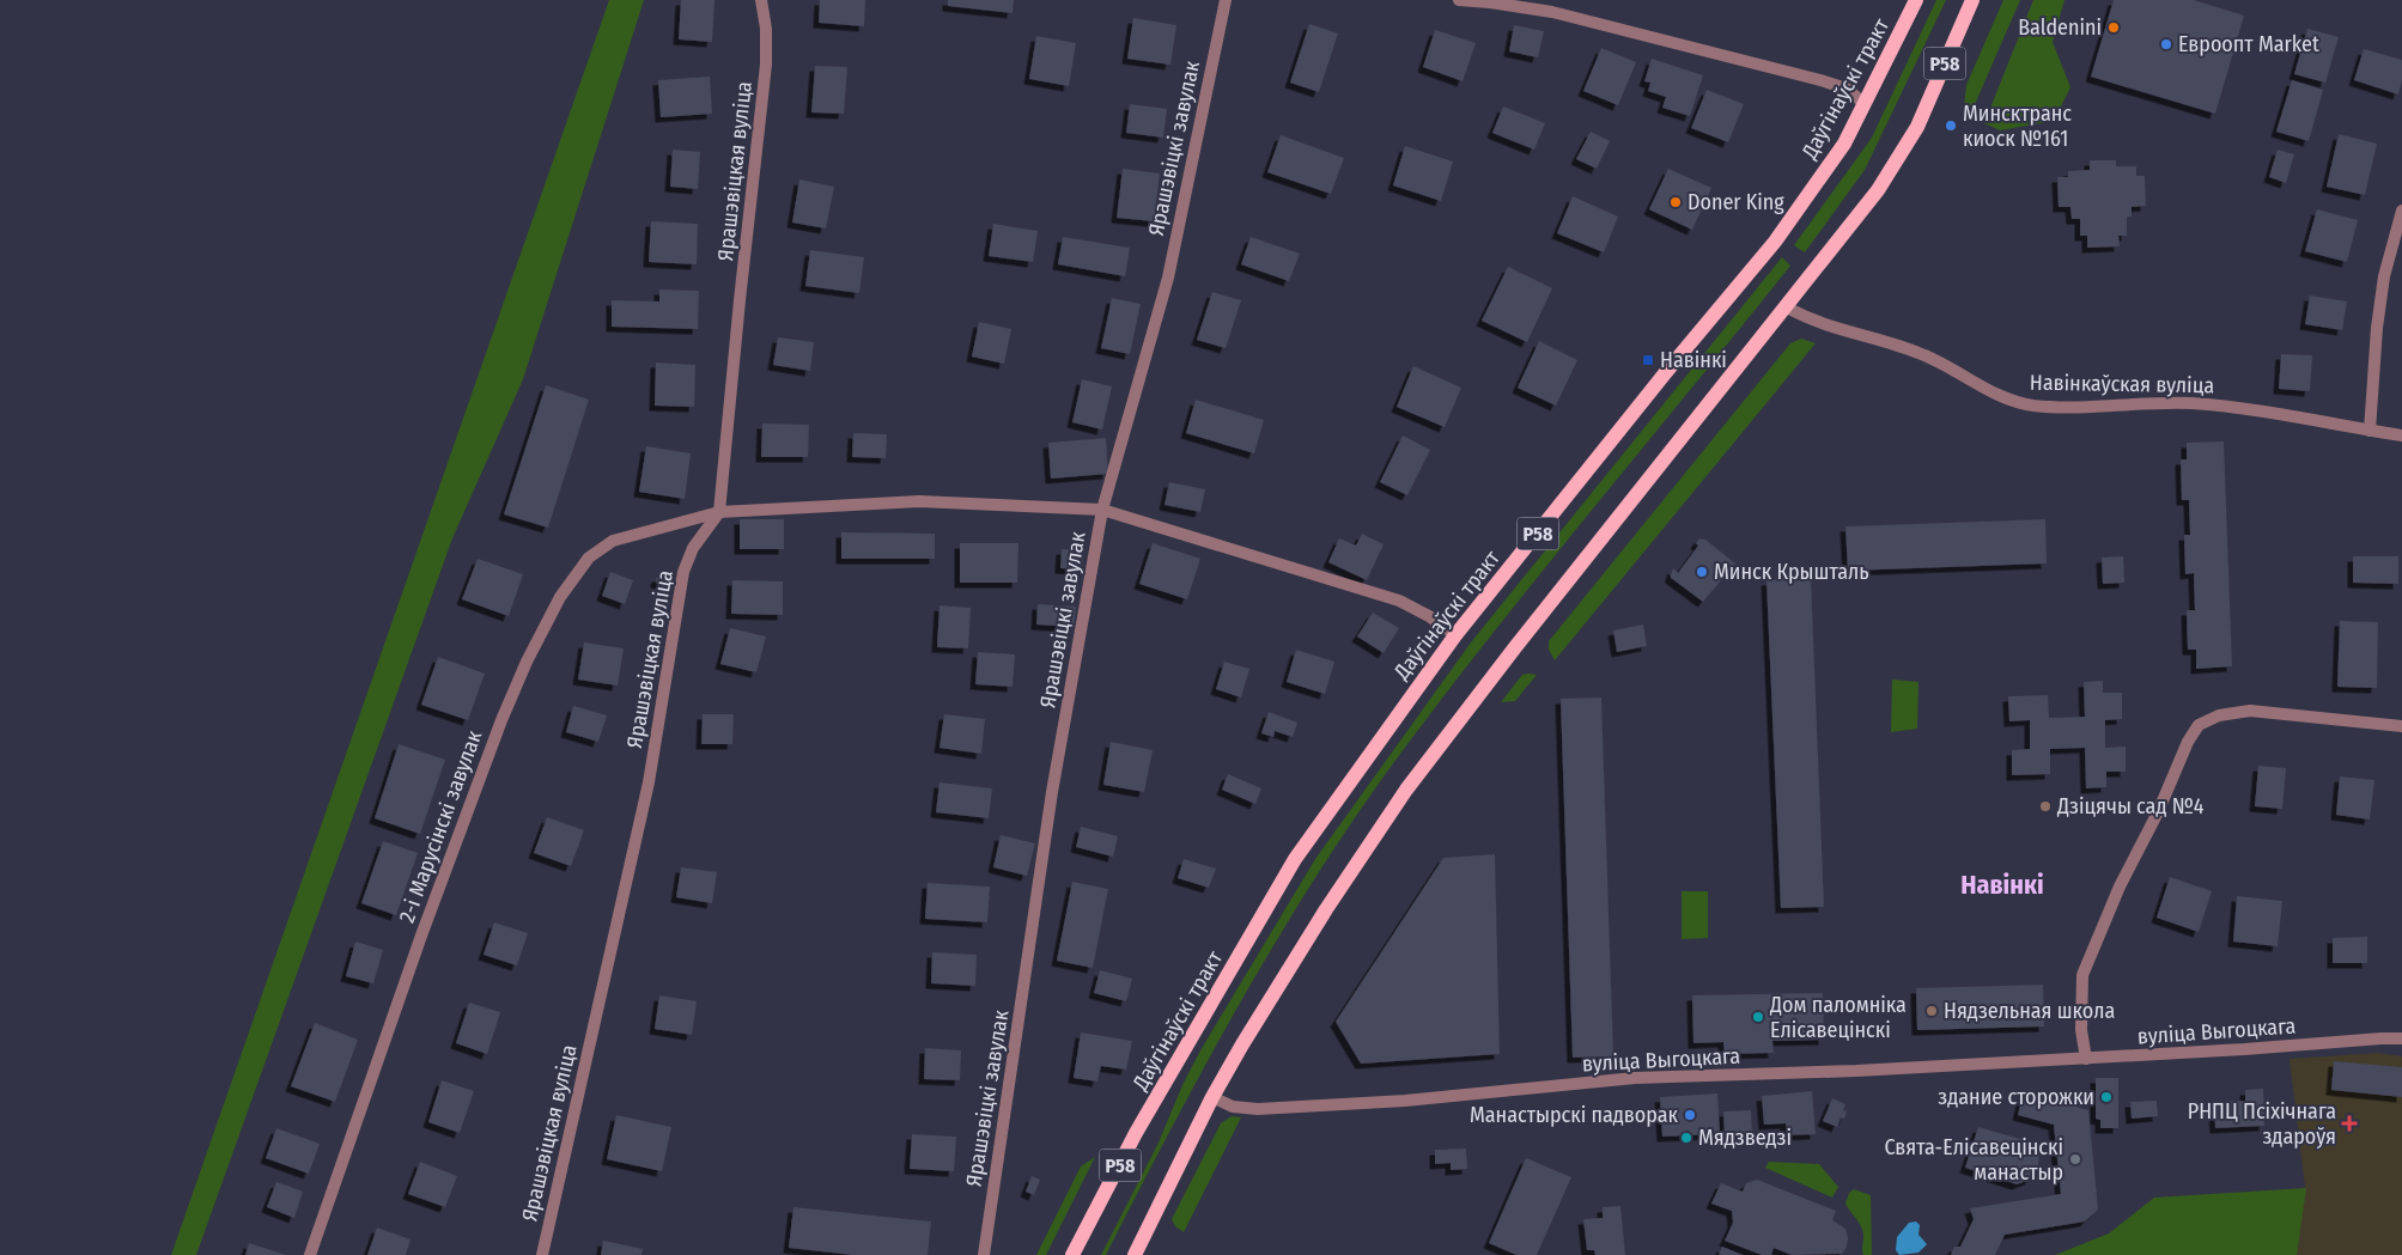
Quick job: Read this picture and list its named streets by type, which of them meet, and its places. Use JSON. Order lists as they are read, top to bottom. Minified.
{"streets":{"main road":["Р58","Даўгінаўскі тракт"],"street":["Ярашэвіцкі завулак","Ярашэвіцкая вуліца","Навінкаўская вуліца","2-і Марусінскі завулак","вуліца Выгоцкага"]},"crossings":[["Р58","Навінкаўская вуліца"],["Р58","вуліца Выгоцкага"],["Даўгінаўскі тракт","2-і Марусінскі завулак"],["Ярашэвіцкі завулак","2-і Марусінскі завулак"],["Ярашэвіцкая вуліца","2-і Марусінскі завулак"]],"districts":["Навінкі"],"places":{"other":["Baldenini","Евроопт Market","Минсктранс киоск №161","Doner King","Минск Крышталь","Дзіцячы сад №4","Нядзельная школа","Дом паломніка Елісавецінскі","здание сторожки","Манастырскі падворак","Мядзведзі","Свята-Елісавецінскі манастыр"],"transit":["Навінкі"],"health":["РНПЦ Псіхічнага здароўя"]}}
